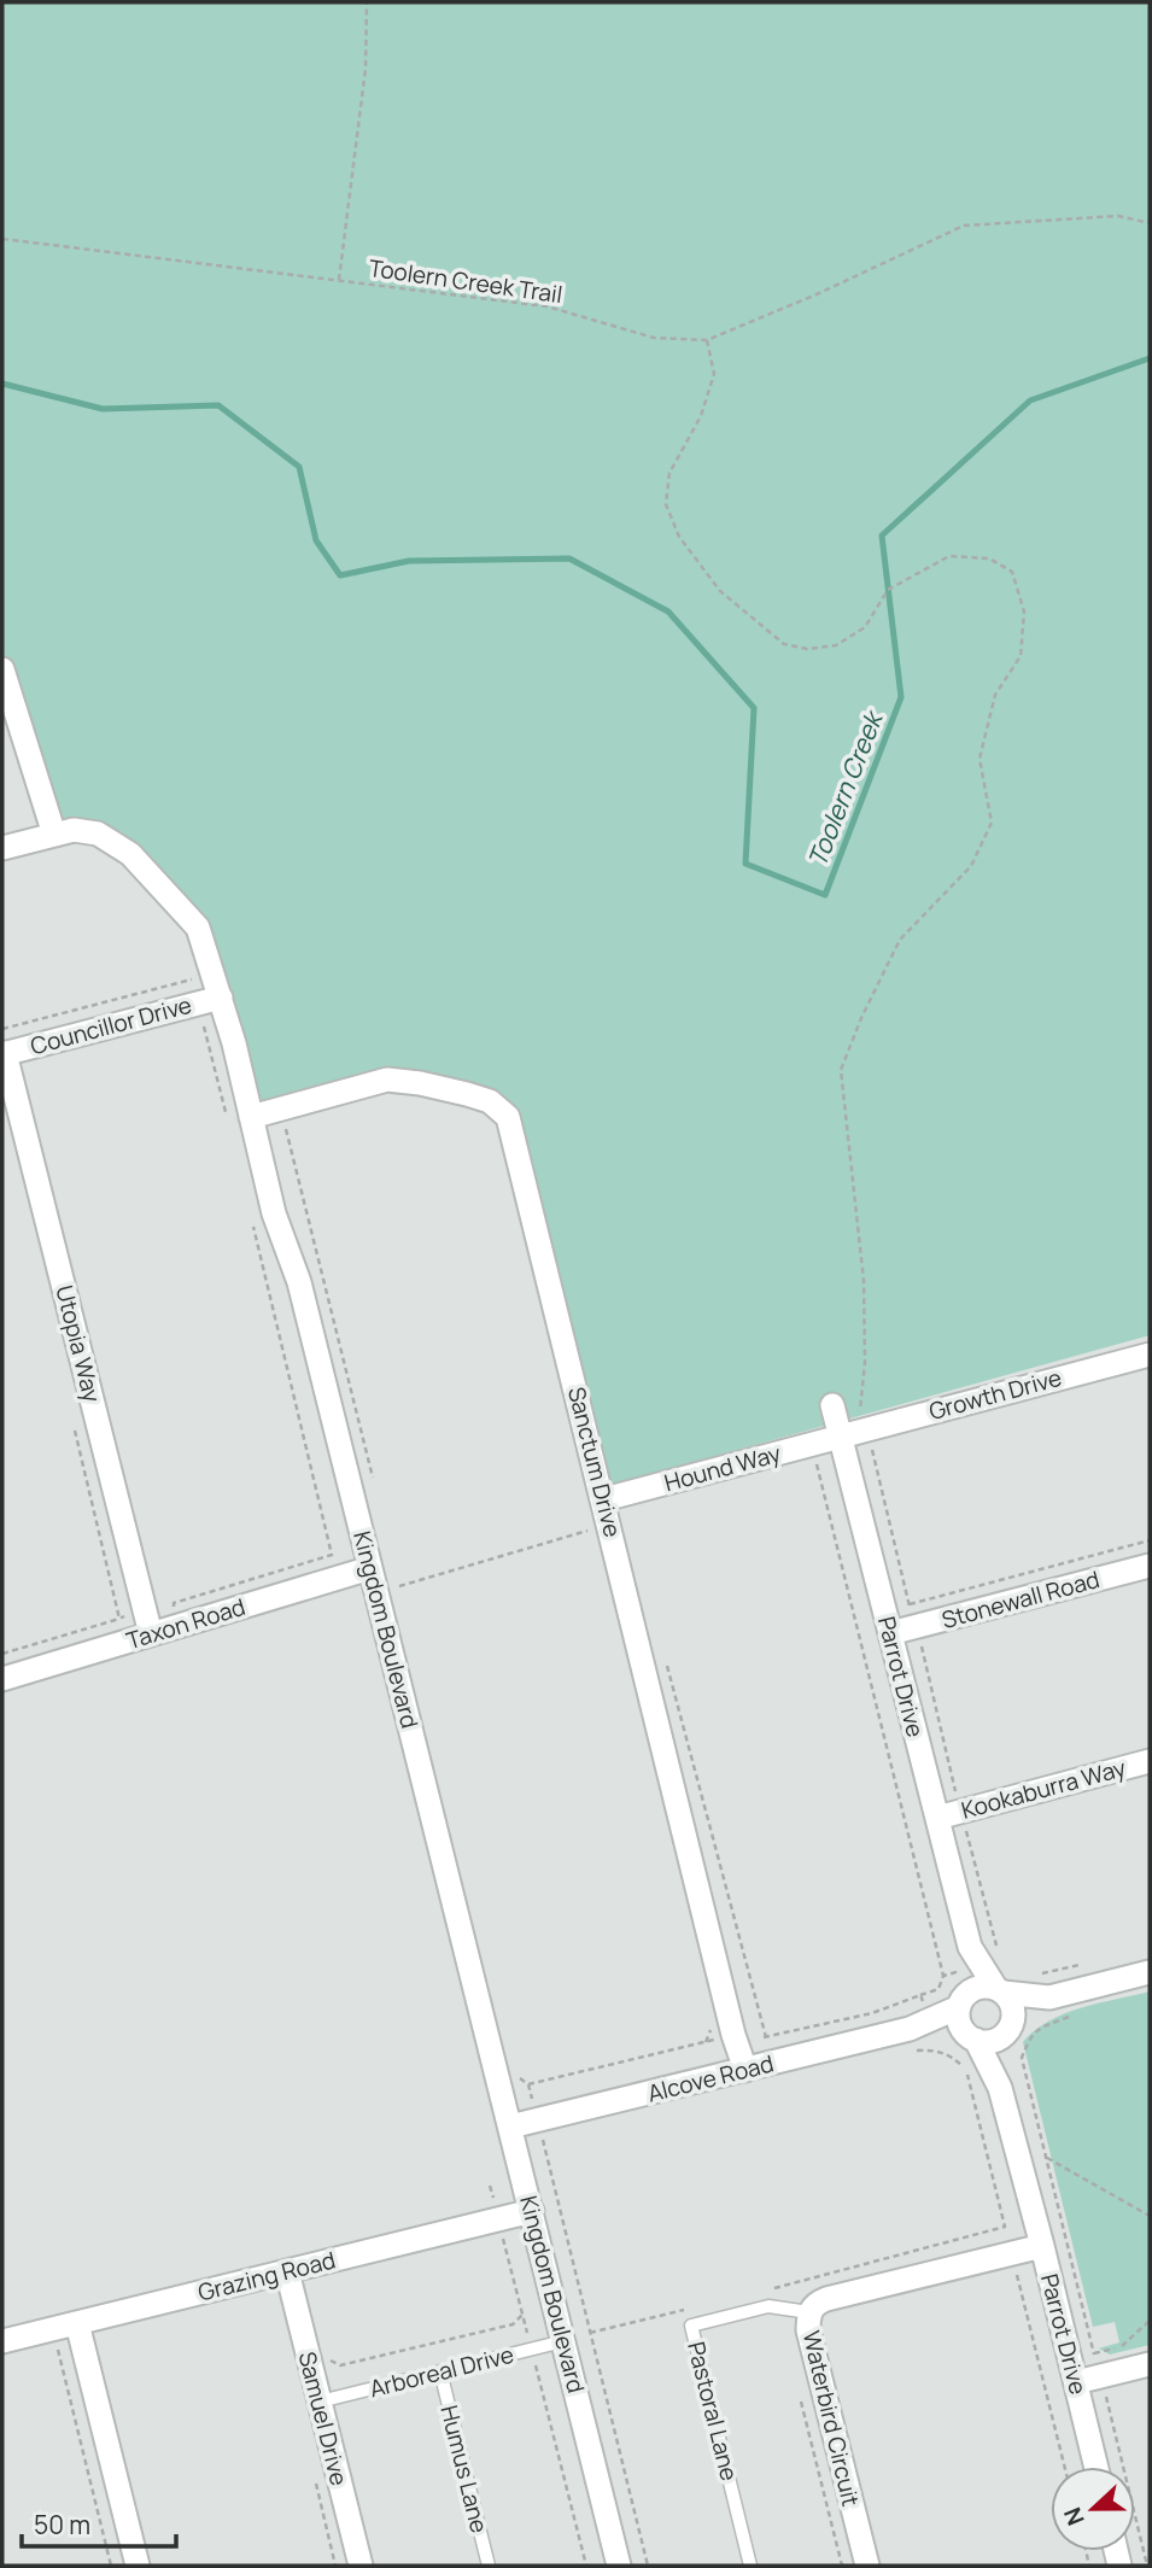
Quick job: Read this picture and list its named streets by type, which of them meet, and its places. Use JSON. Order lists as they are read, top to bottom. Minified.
{"streets":{"street":["Councillor Drive","Utopia Way","Growth Drive","Sanctum Drive","Hound Way","Stonewall Road","Taxon Road","Kingdom Boulevard","Parrot Drive","Kookaburra Way","Alcove Road","Grazing Road","Samuel Drive","Waterbird Circuit"],"lane":["Arboreal Drive","Pastoral Lane","Humus Lane"],"path":["Toolern Creek Trail"]},"crossings":[["Councillor Drive","Utopia Way"],["Councillor Drive","Kingdom Boulevard"],["Utopia Way","Taxon Road"],["Growth Drive","Hound Way"],["Growth Drive","Parrot Drive"],["Sanctum Drive","Hound Way"],["Sanctum Drive","Kingdom Boulevard"],["Sanctum Drive","Alcove Road"],["Hound Way","Parrot Drive"],["Stonewall Road","Parrot Drive"],["Taxon Road","Kingdom Boulevard"],["Kingdom Boulevard","Alcove Road"],["Kingdom Boulevard","Grazing Road"],["Kingdom Boulevard","Arboreal Drive"],["Parrot Drive","Kookaburra Way"],["Parrot Drive","Alcove Road"],["Parrot Drive","Waterbird Circuit"],["Grazing Road","Samuel Drive"],["Arboreal Drive","Samuel Drive"],["Arboreal Drive","Humus Lane"],["Pastoral Lane","Waterbird Circuit"]],"water":["Toolern Creek"],"scale_bar":"50 m","north":"left"}
